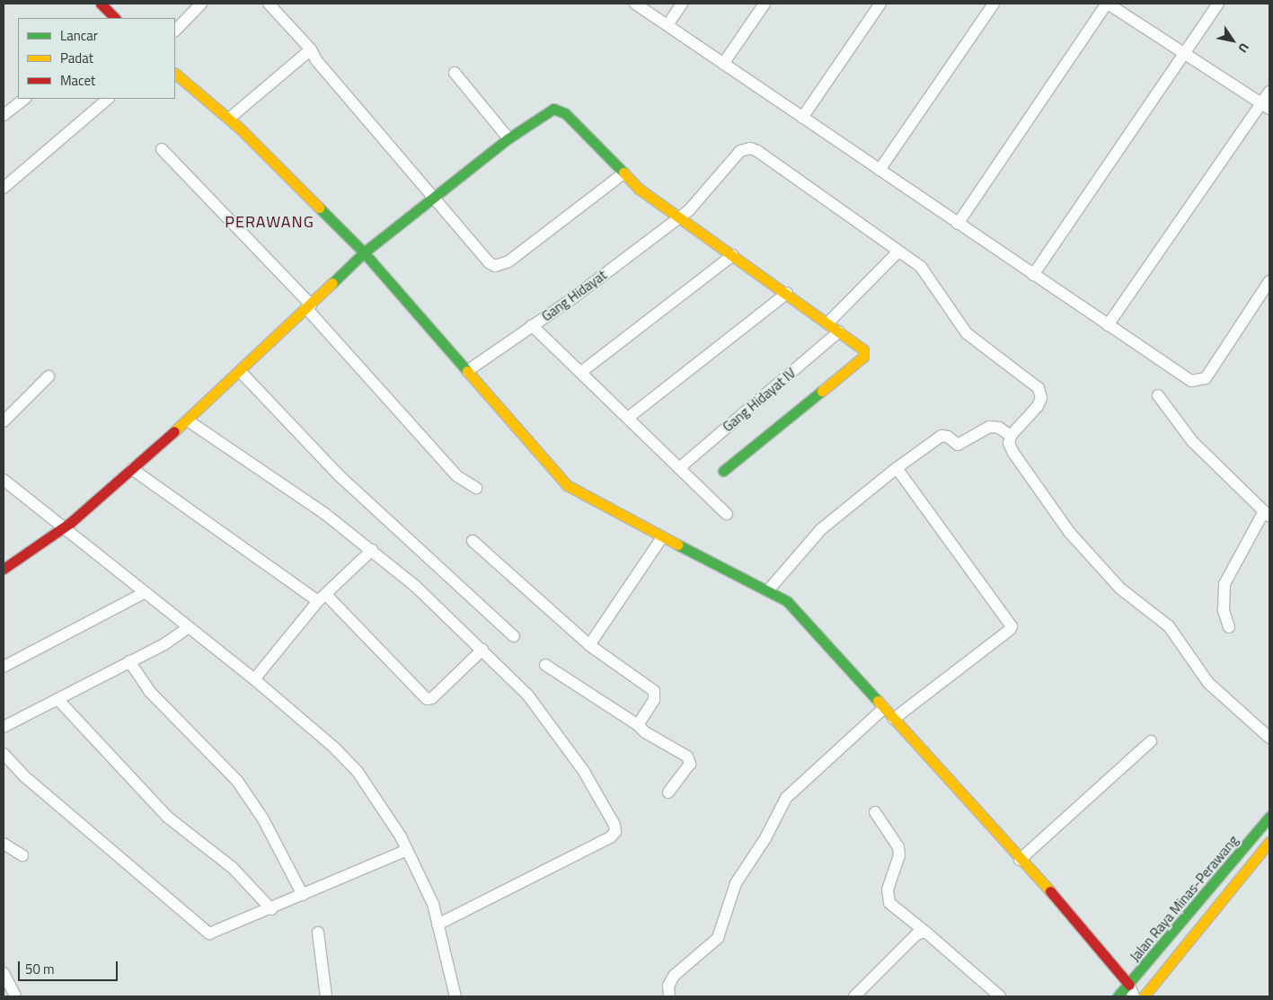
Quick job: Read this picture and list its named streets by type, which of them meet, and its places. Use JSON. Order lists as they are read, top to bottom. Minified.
{"streets":{"street":["Gang Hidayat","Gang Hidayat IV","Jalan Raya Minas-Perawang"]},"districts":["PERAWANG"],"legend":["Lancar","Padat","Macet"],"scale_bar":"50 m","north":"bottom right"}
